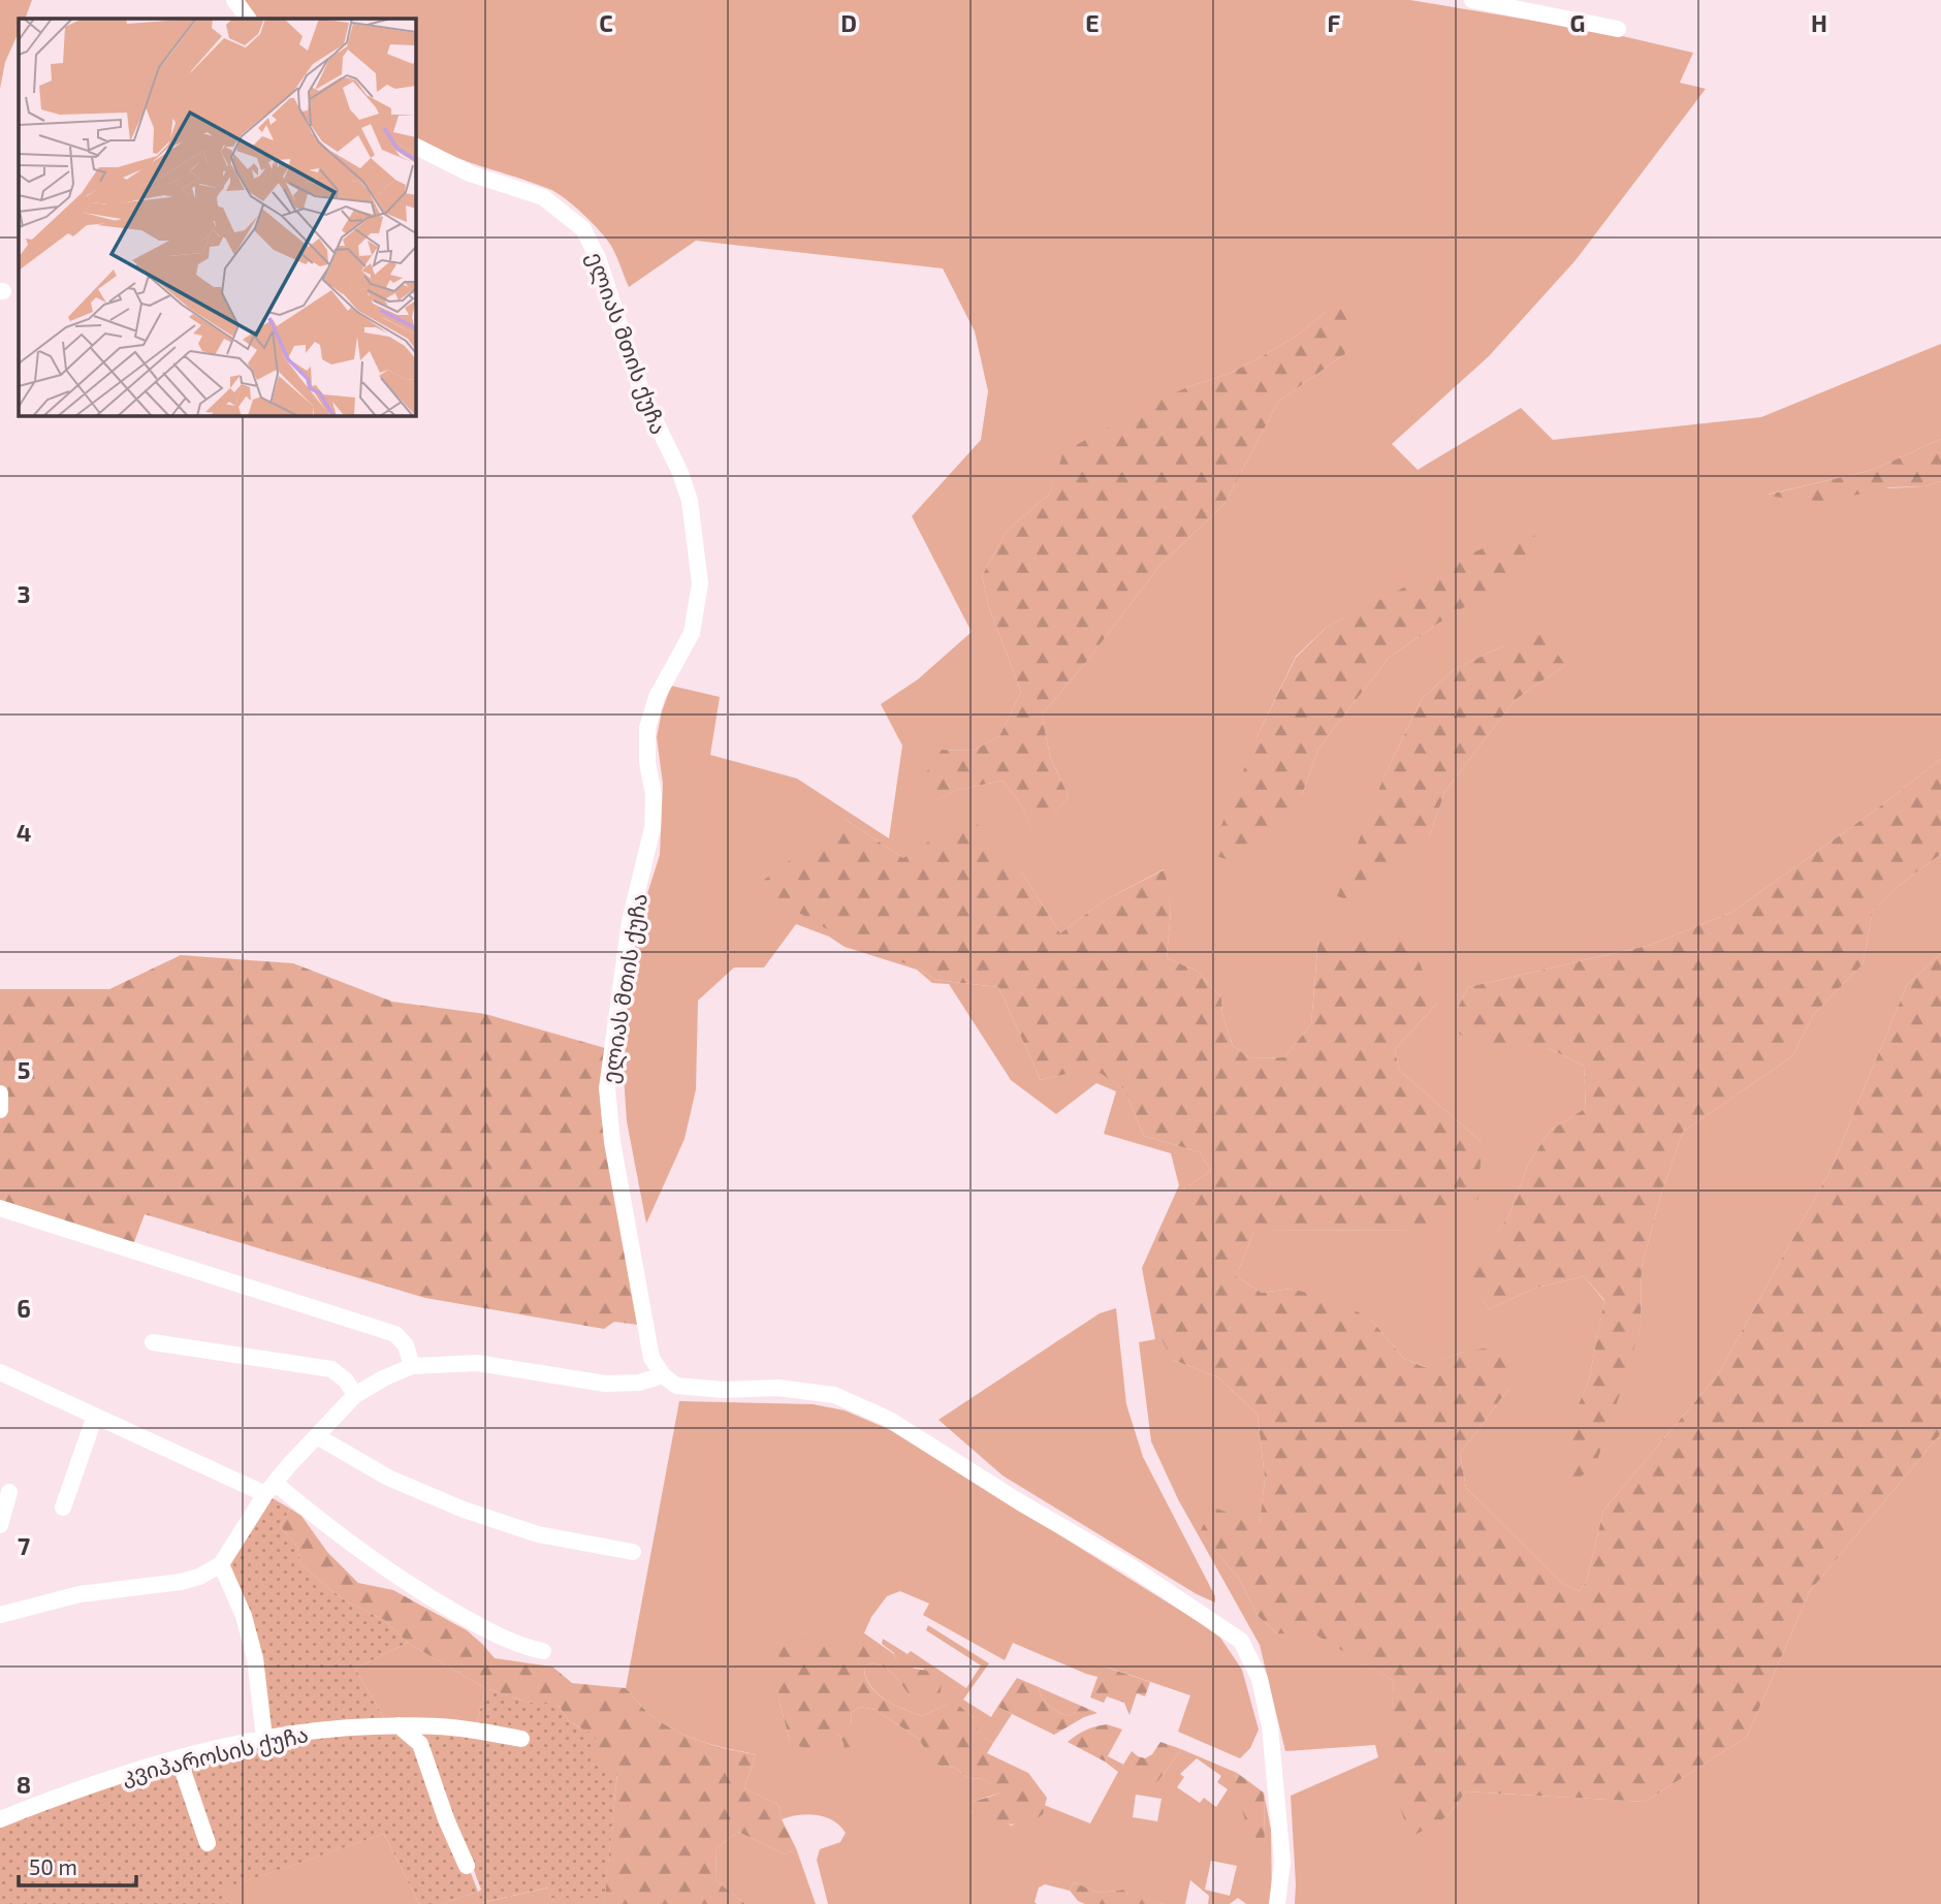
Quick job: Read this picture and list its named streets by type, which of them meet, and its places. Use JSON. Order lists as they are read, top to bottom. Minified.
{"streets":{"street":["ელიას მთის ქუჩა","კვიპაროსის ქუჩა"]},"scale_bar":"50 m","grid":{"columns":["C","D","E","F","G","H"],"rows":["3","4","5","6","7","8"]}}
